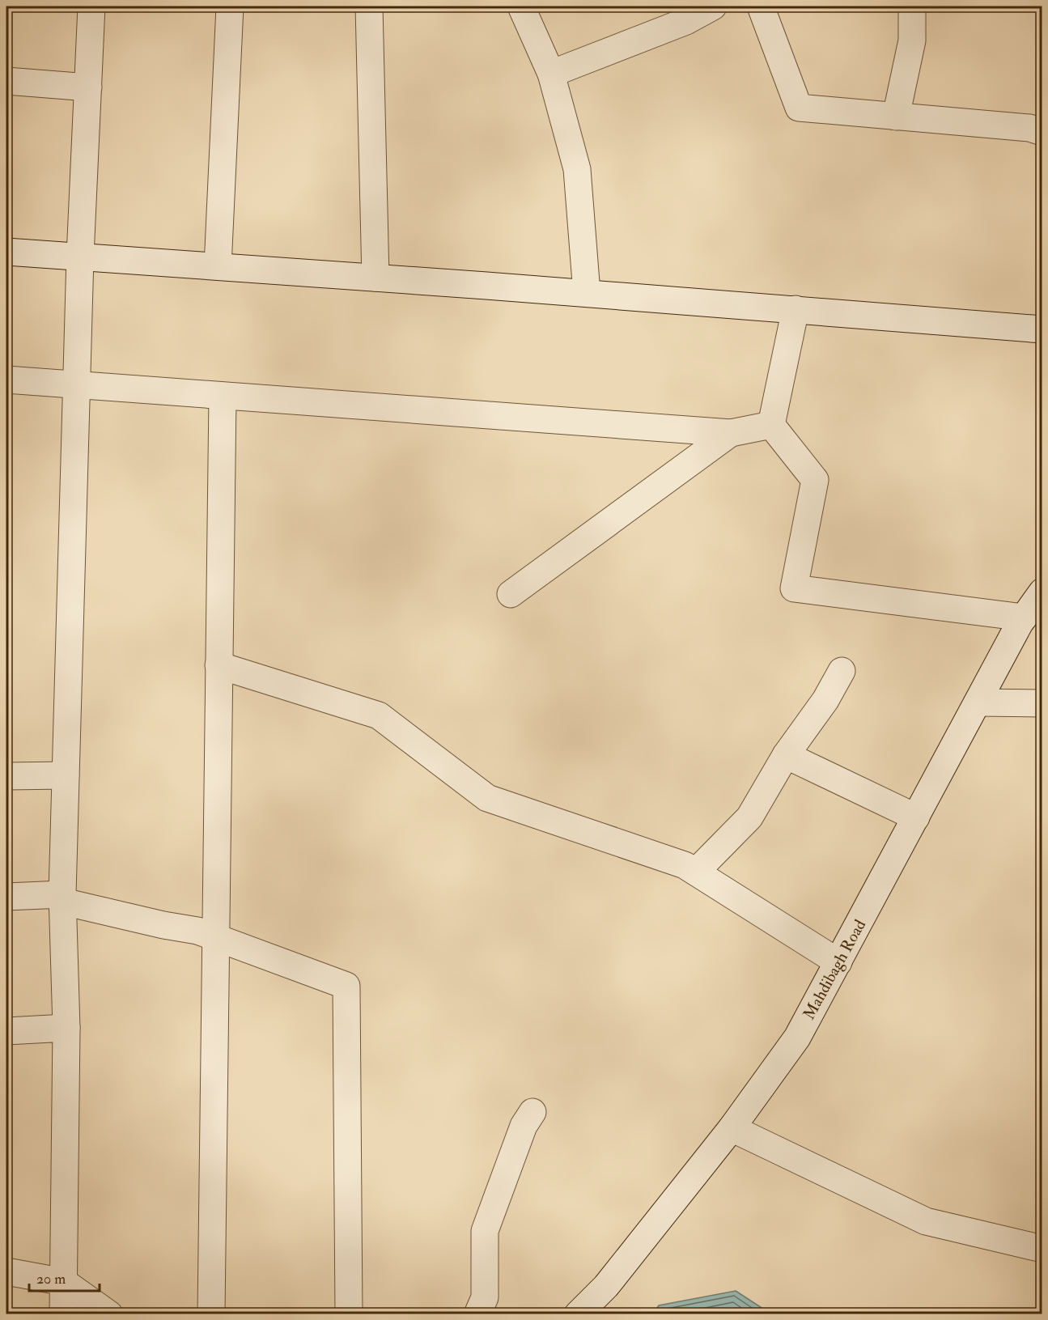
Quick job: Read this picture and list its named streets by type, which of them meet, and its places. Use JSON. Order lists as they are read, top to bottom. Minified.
{"streets":{"street":["Mahdibagh Road"]},"scale_bar":"20 m"}
